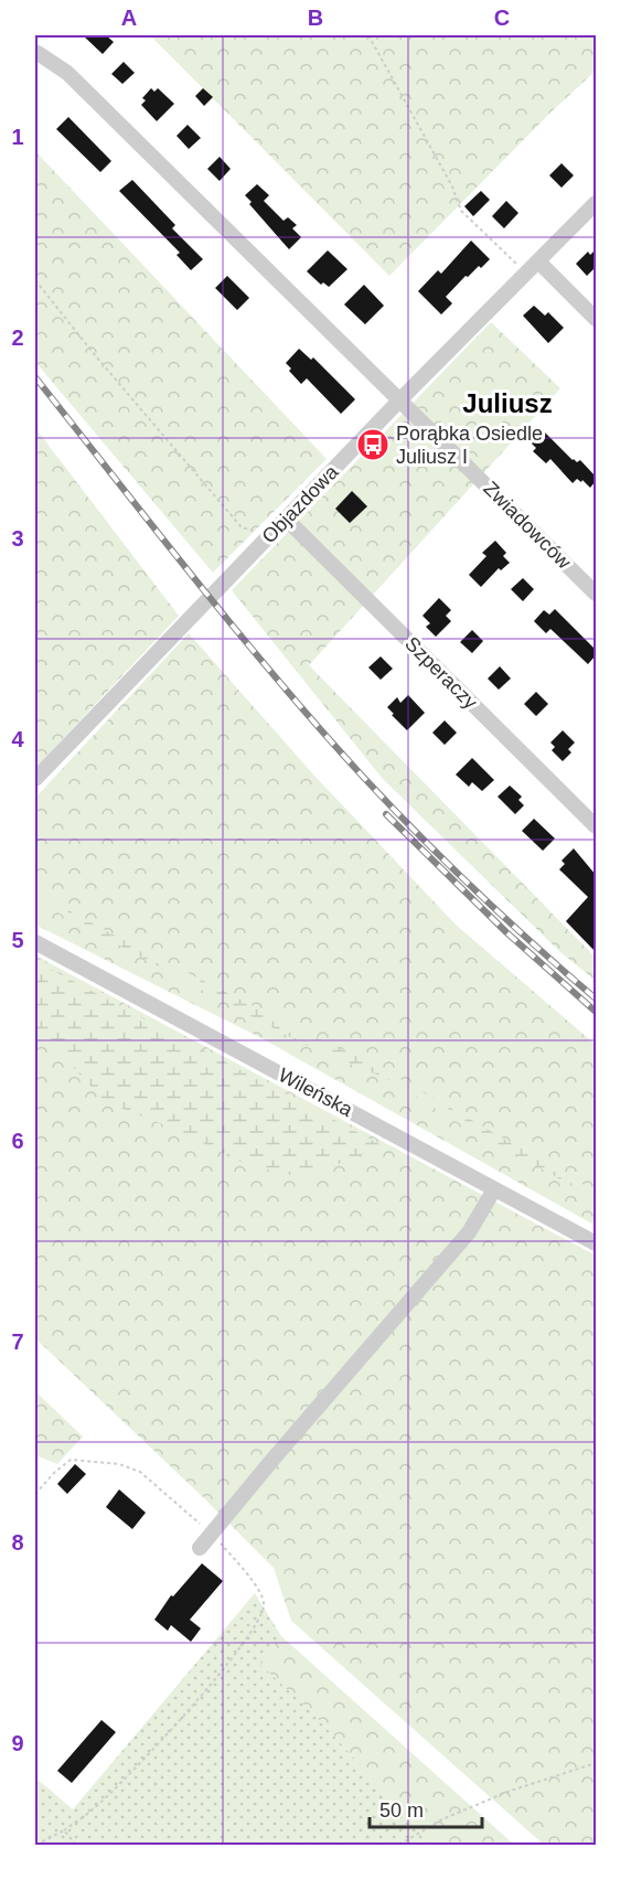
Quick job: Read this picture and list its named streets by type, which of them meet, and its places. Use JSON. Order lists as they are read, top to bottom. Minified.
{"streets":{"street":["Objazdowa","Zwiadowców","Szperaczy","Wileńska"]},"crossings":[["Objazdowa","Zwiadowców"],["Objazdowa","Szperaczy"]],"districts":["Juliusz"],"places":{"bus stop":["Porąbka Osiedle Juliusz I"]},"scale_bar":"50 m","grid":{"columns":["A","B","C"],"rows":["1","2","3","4","5","6","7","8","9"]}}
